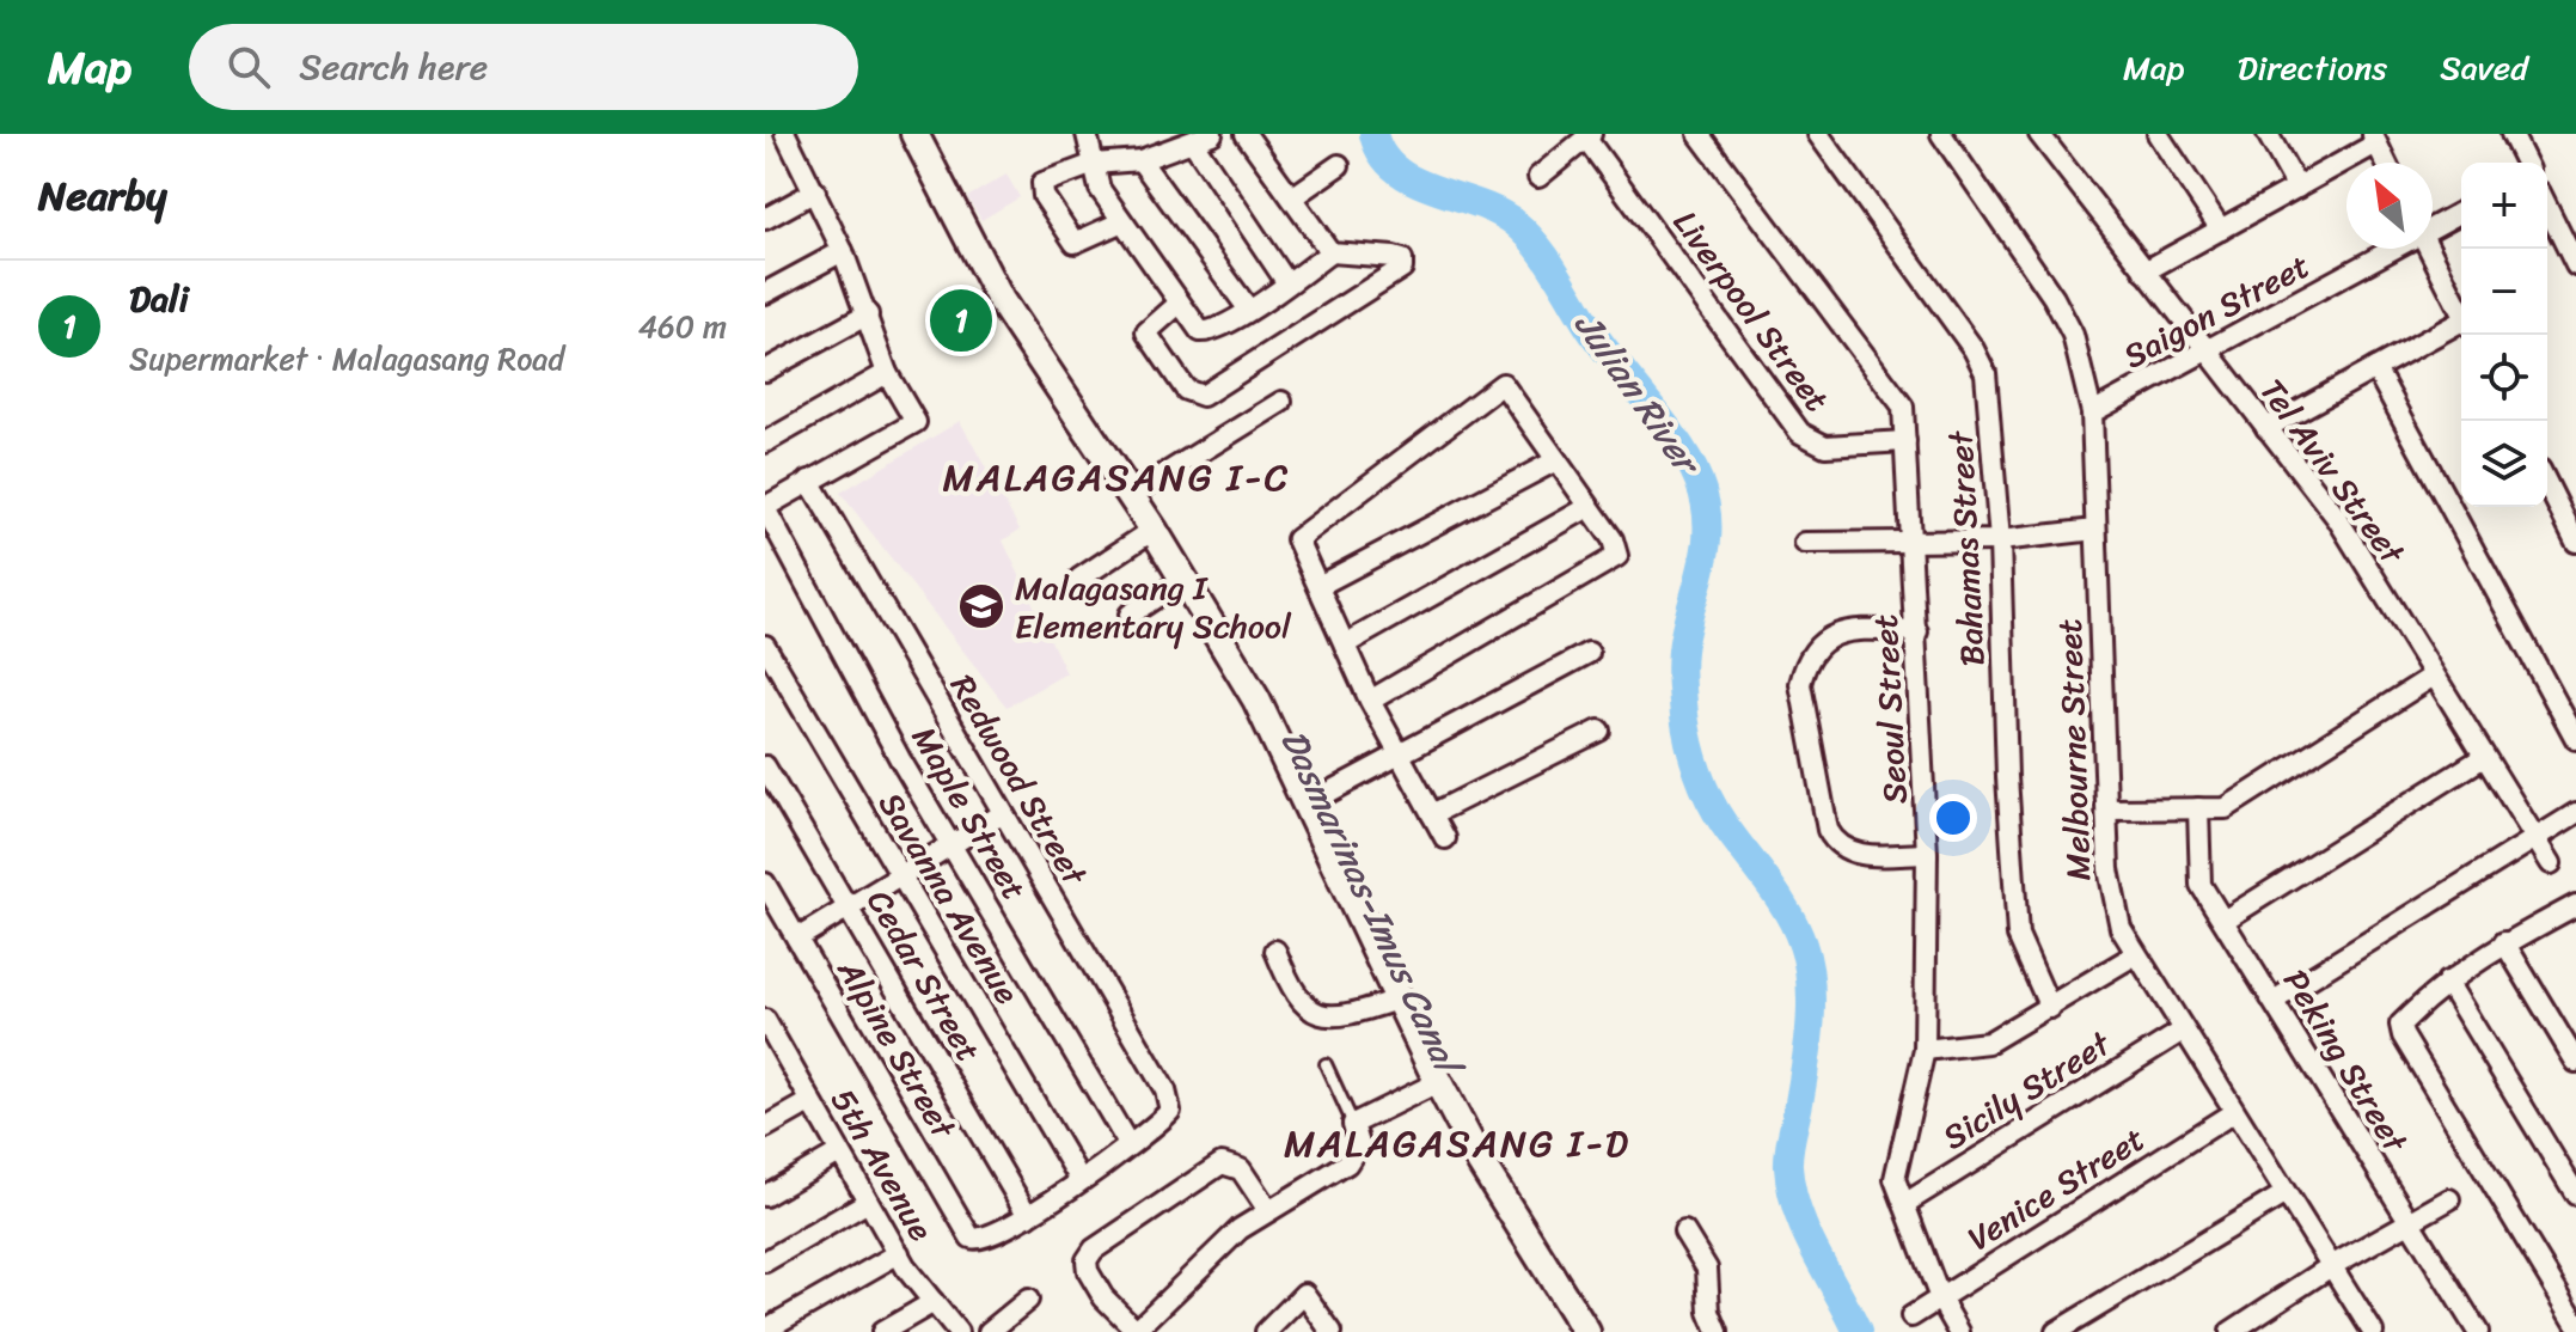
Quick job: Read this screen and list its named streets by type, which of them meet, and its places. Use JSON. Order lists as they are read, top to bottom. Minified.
{"streets":{"street":["Liverpool Street","Saigon Street","Tel Aviv Street","Bahamas Street","Seoul Street","Melbourne Street","Redwood Street","Maple Street","Savanna Avenue","Cedar Street","Alpine Street","Peking Street","Sicily Street","5th Avenue","Venice Street"]},"crossings":[["Liverpool Street","Seoul Street"],["Saigon Street","Tel Aviv Street"],["Saigon Street","Melbourne Street"],["Seoul Street","Sicily Street"],["Seoul Street","Venice Street"],["Melbourne Street","Sicily Street"],["Melbourne Street","Venice Street"],["Redwood Street","Maple Street"],["Cedar Street","Alpine Street"]],"districts":["MALAGASANG I-C","MALAGASANG I-D"],"water":["Julian River","Dasmarinas-Imus Canal"],"places":{"school or university":["Malagasang I Elementary School"]},"north":"top left","page":{"header":"Map","search":"Search here","nav":["Map","Directions","Saved"],"heading":"Nearby","map_buttons":["+","−"],"list":[{"mark":"1","name":"Dali","note":"Supermarket · Malagasang Road","value":"460 m"}],"pins":"1"}}
